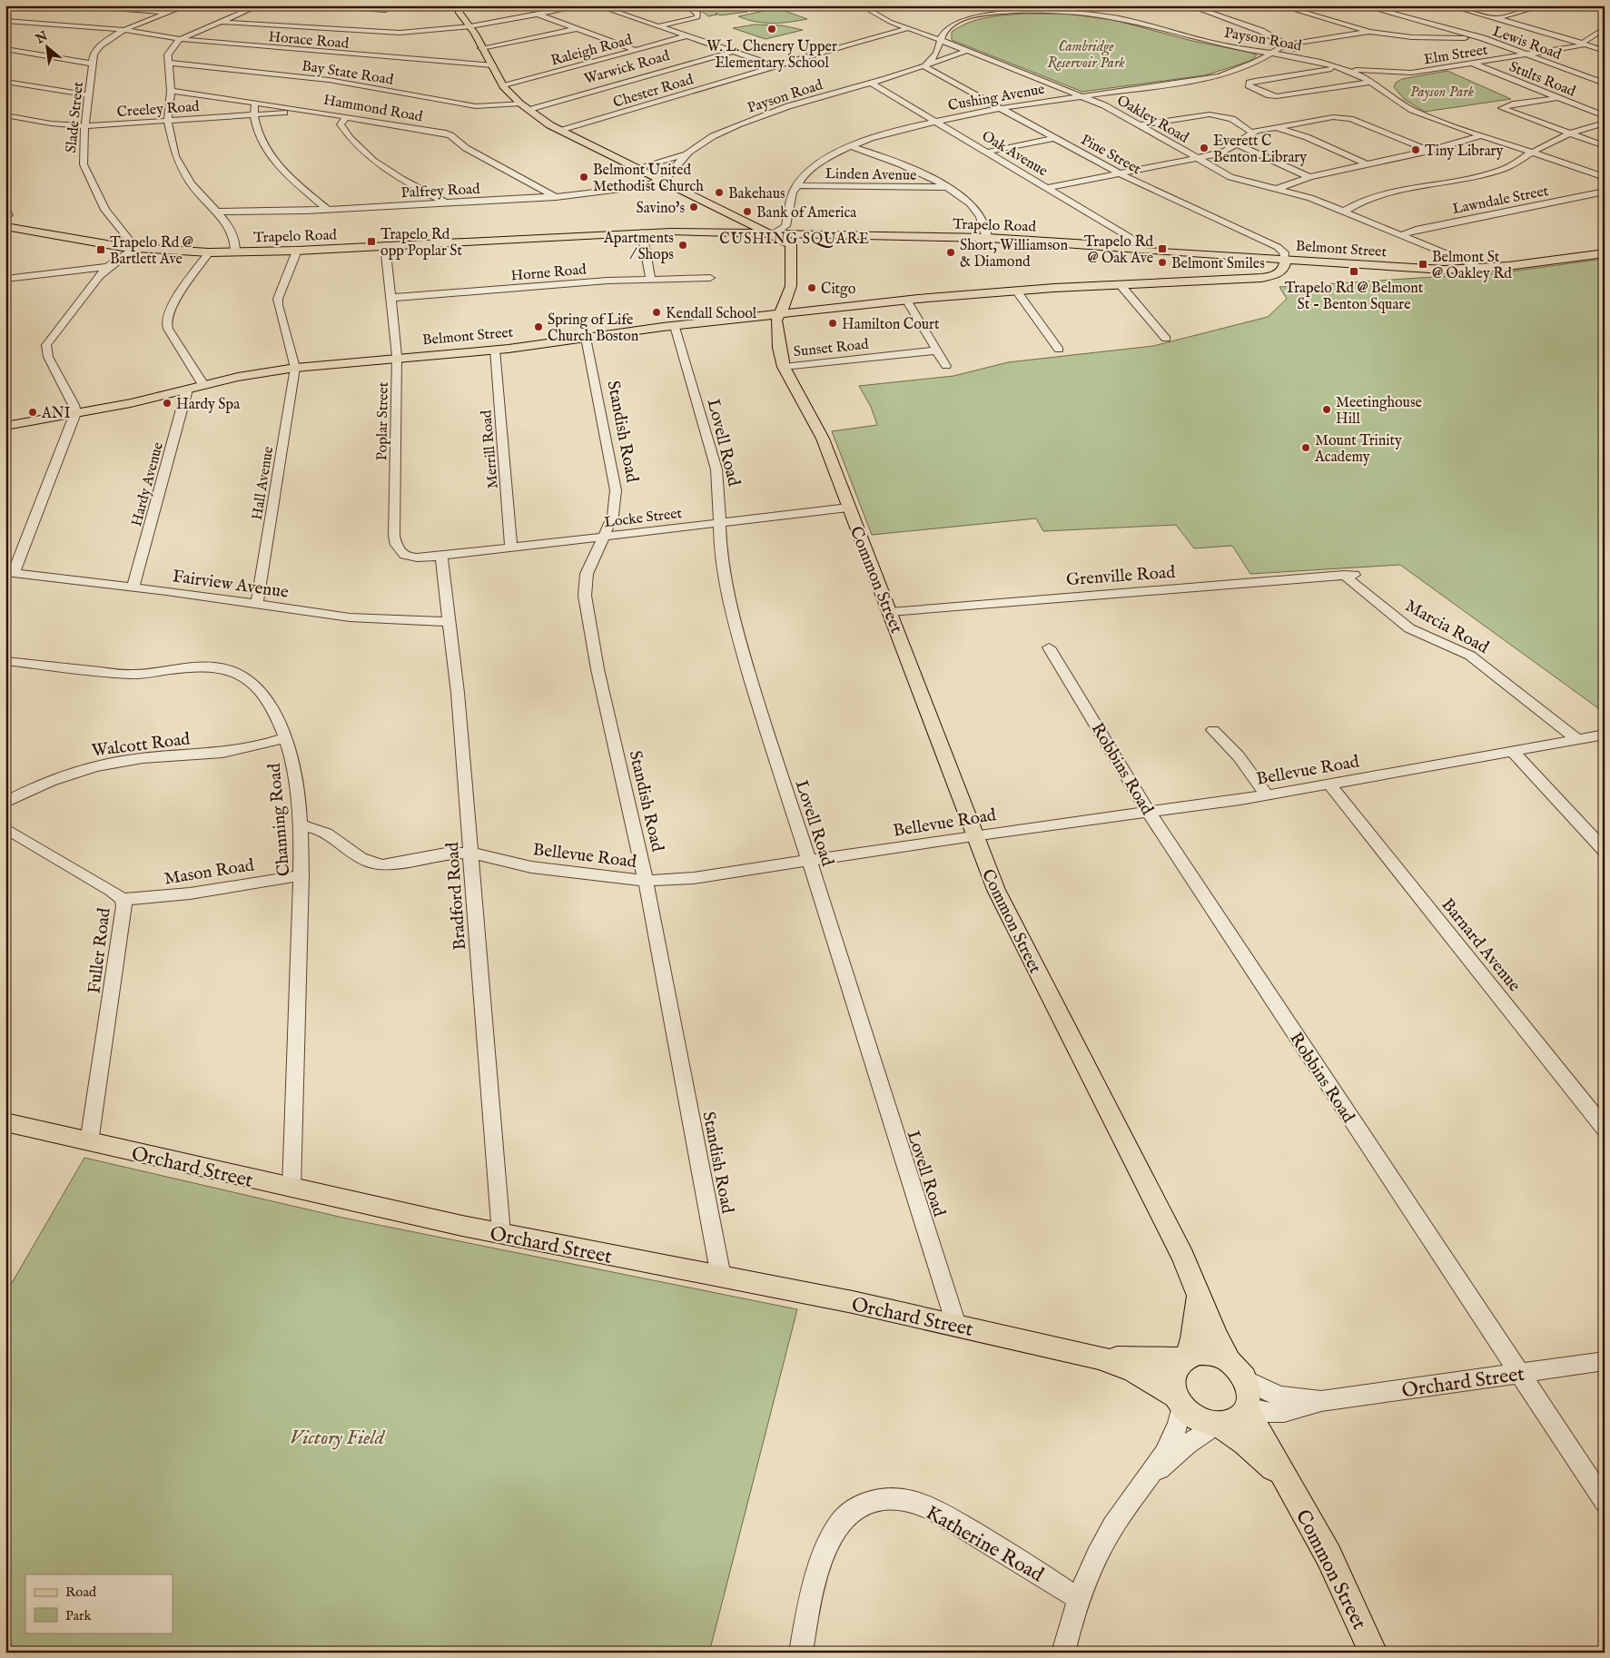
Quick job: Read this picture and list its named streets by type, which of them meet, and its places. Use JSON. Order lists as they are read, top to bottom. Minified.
{"streets":{"main road":["Trapelo Road","Belmont Street","Common Street","Orchard Street"],"street":["Payson Road","Horace Road","Lewis Road","Raleigh Road","Elm Street","Warwick Road","Bay State Road","Stults Road","Chester Road","Cushing Avenue","Hammond Road","Creeley Road","Slade Street","Oakley Road","Oak Avenue","Pine Street","Linden Avenue","Palfrey Road","Lawndale Street","Horne Road","Sunset Road","Poplar Street","Standish Road","Lovell Road","Merrill Road","Hall Avenue","Hardy Avenue","Locke Street","Grenville Road","Fairview Avenue","Marcia Road","Walcott Road","Robbins Road","Bellevue Road","Channing Road","Mason Road","Bradford Road","Barnard Avenue","Fuller Road","Katherine Road"]},"crossings":[["Payson Road","Elm Street"],["Payson Road","Cushing Avenue"],["Payson Road","Oakley Road"],["Payson Road","Oak Avenue"],["Payson Road","Pine Street"],["Payson Road","Palfrey Road"],["Payson Road","Common Street"],["Horace Road","Slade Street"],["Horace Road","Common Street"],["Lewis Road","Elm Street"],["Raleigh Road","Common Street"],["Elm Street","Stults Road"],["Warwick Road","Common Street"],["Bay State Road","Common Street"],["Chester Road","Oakley Road"],["Chester Road","Common Street"],["Cushing Avenue","Oakley Road"],["Cushing Avenue","Oak Avenue"],["Cushing Avenue","Pine Street"],["Cushing Avenue","Linden Avenue"],["Cushing Avenue","Trapelo Road"],["Cushing Avenue","Common Street"],["Hammond Road","Creeley Road"],["Hammond Road","Palfrey Road"],["Creeley Road","Slade Street"],["Slade Street","Trapelo Road"],["Oakley Road","Lawndale Street"],["Oakley Road","Belmont Street"],["Oak Avenue","Trapelo Road"],["Pine Street","Trapelo Road"],["Pine Street","Belmont Street"],["Palfrey Road","Common Street"],["Trapelo Road","Belmont Street"],["Trapelo Road","Poplar Street"],["Trapelo Road","Common Street"],["Belmont Street","Poplar Street"],["Belmont Street","Standish Road"],["Belmont Street","Lovell Road"],["Belmont Street","Merrill Road"],["Belmont Street","Hall Avenue"],["Belmont Street","Hardy Avenue"],["Belmont Street","Common Street"],["Horne Road","Poplar Street"],["Sunset Road","Common Street"],["Poplar Street","Locke Street"],["Poplar Street","Bradford Road"],["Standish Road","Locke Street"],["Standish Road","Bellevue Road"],["Standish Road","Orchard Street"],["Lovell Road","Locke Street"],["Lovell Road","Bellevue Road"],["Lovell Road","Orchard Street"],["Merrill Road","Locke Street"],["Hall Avenue","Fairview Avenue"],["Hardy Avenue","Fairview Avenue"],["Locke Street","Common Street"],["Locke Street","Bradford Road"],["Grenville Road","Common Street"],["Grenville Road","Marcia Road"],["Common Street","Bellevue Road"],["Common Street","Orchard Street"],["Fairview Avenue","Bradford Road"],["Marcia Road","Bellevue Road"],["Walcott Road","Channing Road"],["Robbins Road","Bellevue Road"],["Robbins Road","Orchard Street"],["Bellevue Road","Channing Road"],["Bellevue Road","Bradford Road"],["Bellevue Road","Barnard Avenue"],["Channing Road","Mason Road"],["Channing Road","Orchard Street"],["Mason Road","Fuller Road"],["Bradford Road","Orchard Street"],["Fuller Road","Orchard Street"]],"districts":["CUSHING SQUARE"],"parks":["Cambridge Reservoir Park","Payson Park","Victory Field"],"places":{"other":["W. L. Chenery Upper Elementary School","Everett C Benton Library","Tiny Library","Belmont United Methodist Church","Bakehaus","Savino's","Bank of America","Apartments / Shops","Short, Williamson & Diamond","Belmont Smiles","Citgo","Kendall School","Hamilton Court","Spring of Life Church Boston","Hardy Spa","Meetinghouse Hill","ANI","Mount Trinity Academy"],"transit":["Trapelo Rd opp Poplar St","Trapelo Rd @ Oak Ave","Trapelo Rd @ Bartlett Ave","Belmont St @ Oakley Rd","Trapelo Rd @ Belmont St - Benton Square"]},"legend":["Road","Park"],"north":"top left"}
